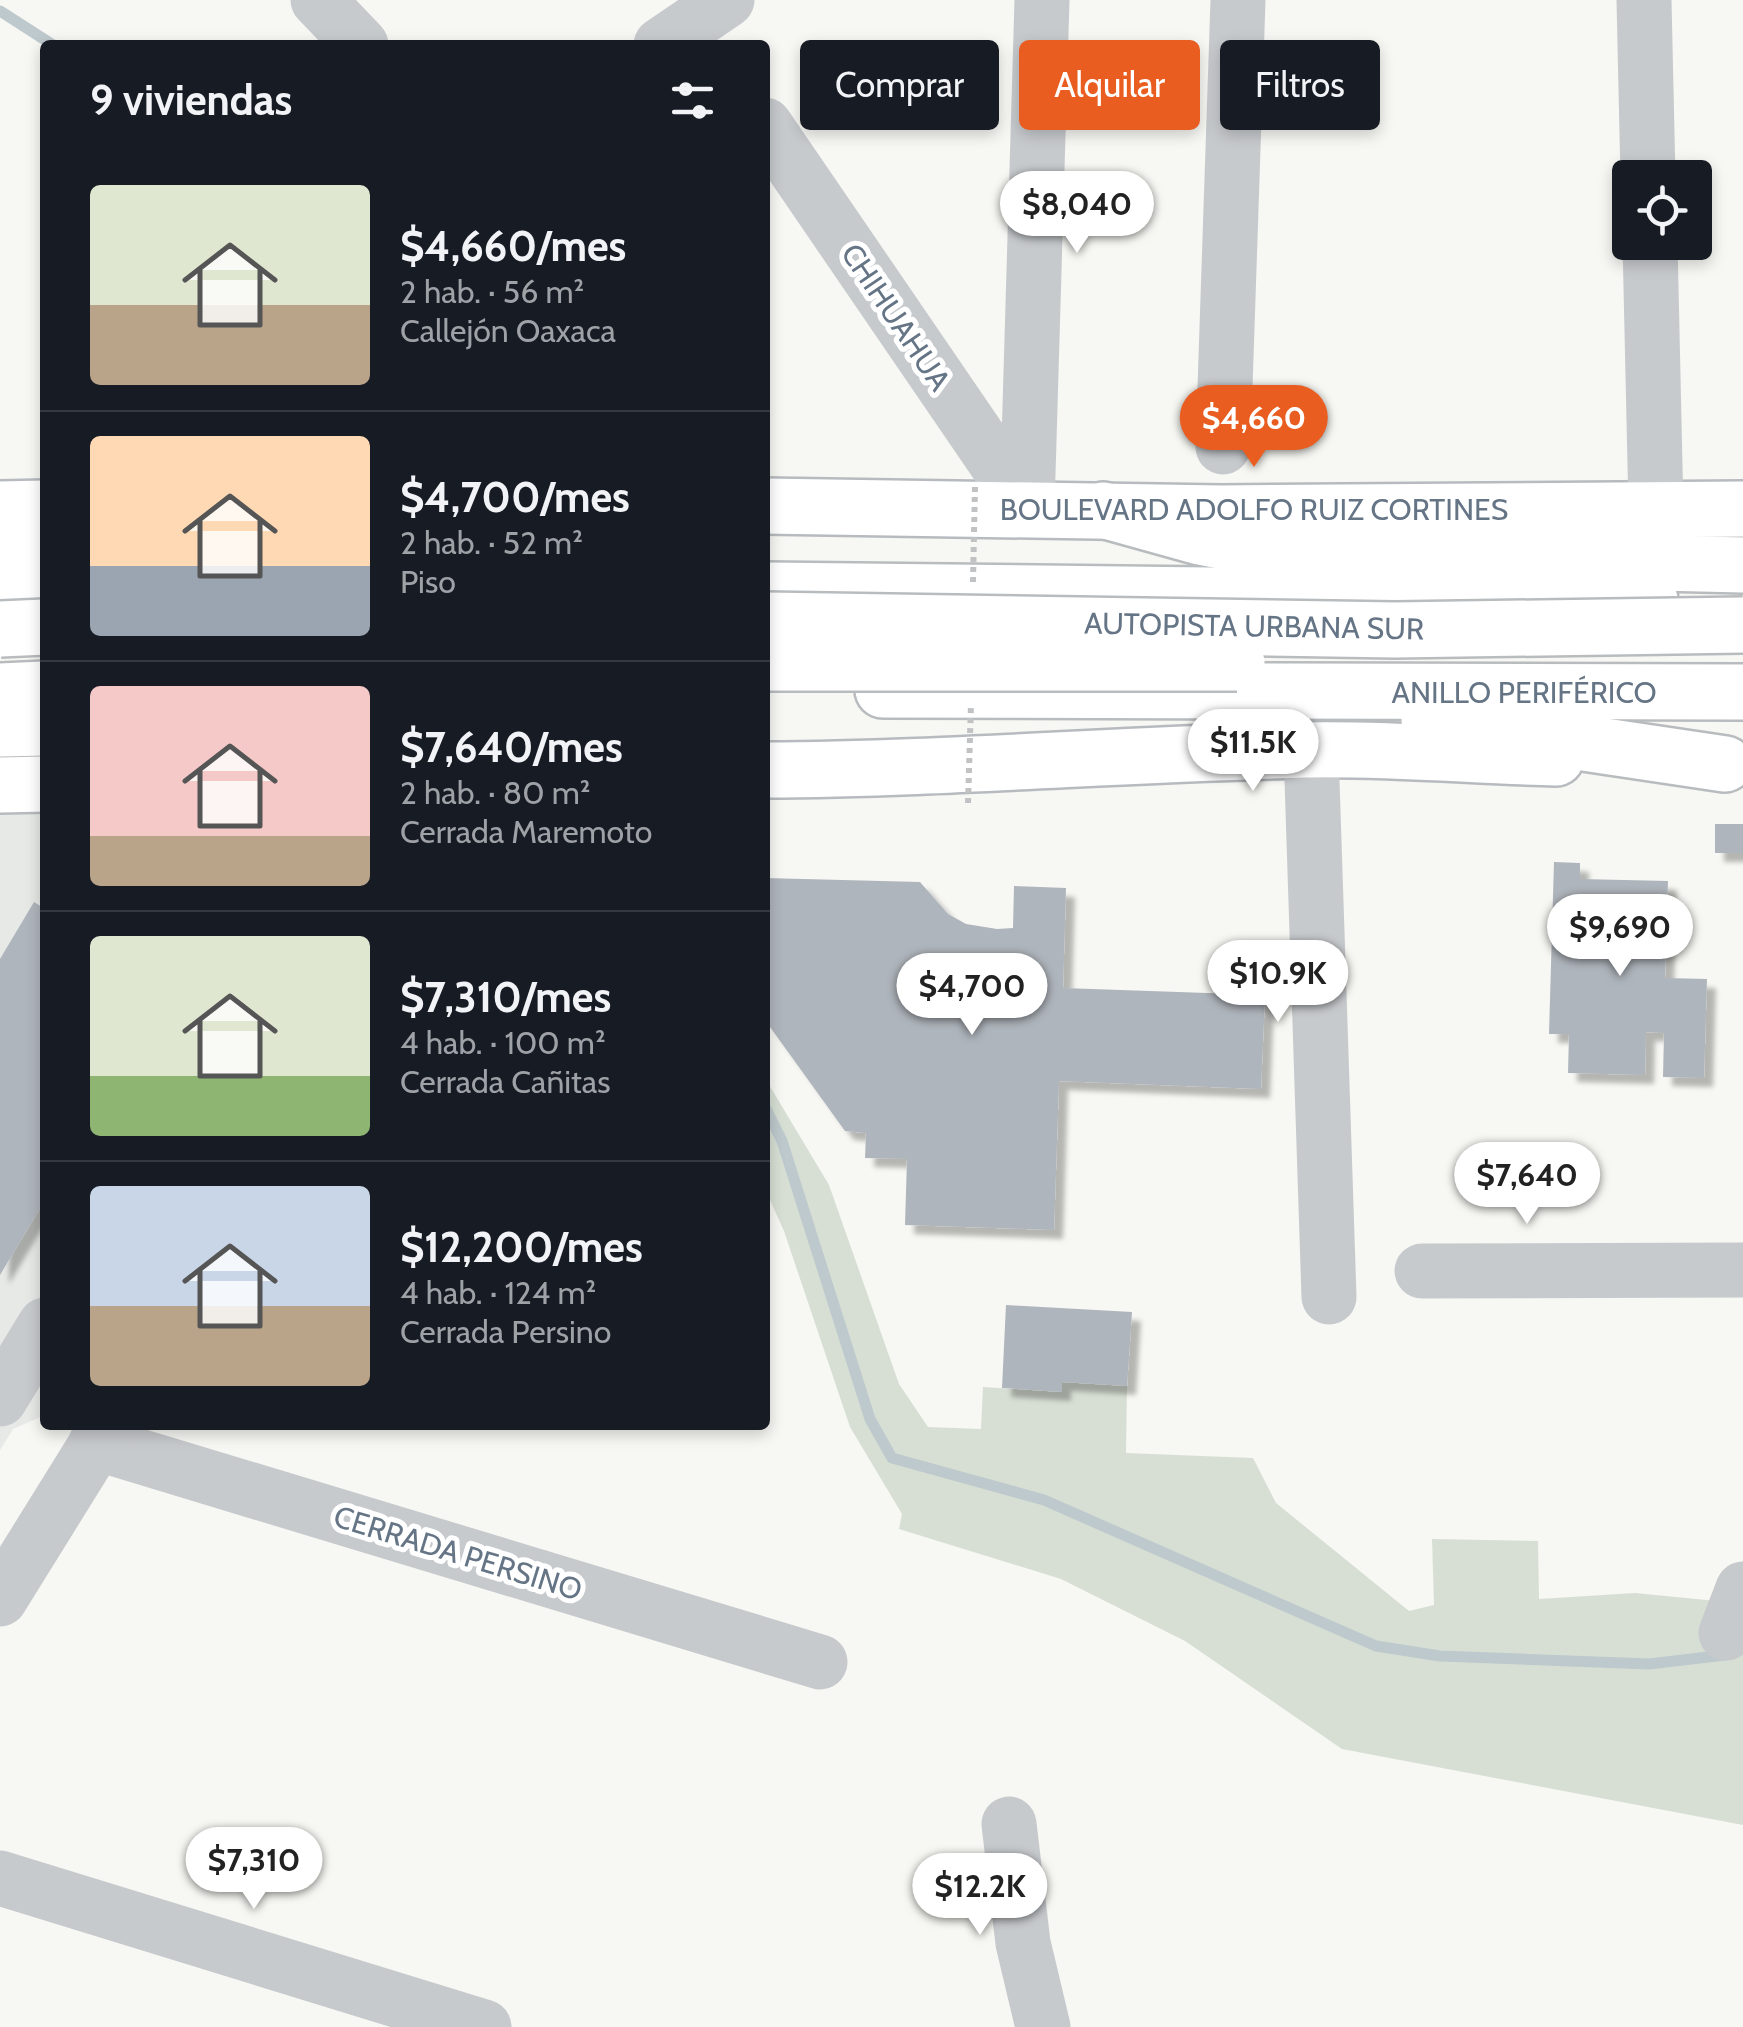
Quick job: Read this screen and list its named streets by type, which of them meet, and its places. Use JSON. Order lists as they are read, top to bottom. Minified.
{"streets":{"main road":["BOULEVARD ADOLFO RUIZ CORTINES","AUTOPISTA URBANA SUR","ANILLO PERIFÉRICO"],"street":["CHIHUAHUA","CERRADA PERSINO"]},"crossings":[["CHIHUAHUA","BOULEVARD ADOLFO RUIZ CORTINES"]],"page":{"chip":["Comprar","Alquilar","Filtros"],"heading":"9 viviendas","list":[{"name":"$4,660/mes","note":"2 hab. · 56 m² · Callejón Oaxaca"},{"name":"$4,700/mes","note":"2 hab. · 52 m² · Piso"},{"name":"$7,640/mes","note":"2 hab. · 80 m² · Cerrada Maremoto"},{"name":"$7,310/mes","note":"4 hab. · 100 m² · Cerrada Cañitas"},{"name":"$12,200/mes","note":"4 hab. · 124 m² · Cerrada Persino"}],"price":["$8,040","$4,660","$11.5K","$9,690","$10.9K","$4,700","$7,640","$7,310","$12.2K"]}}
